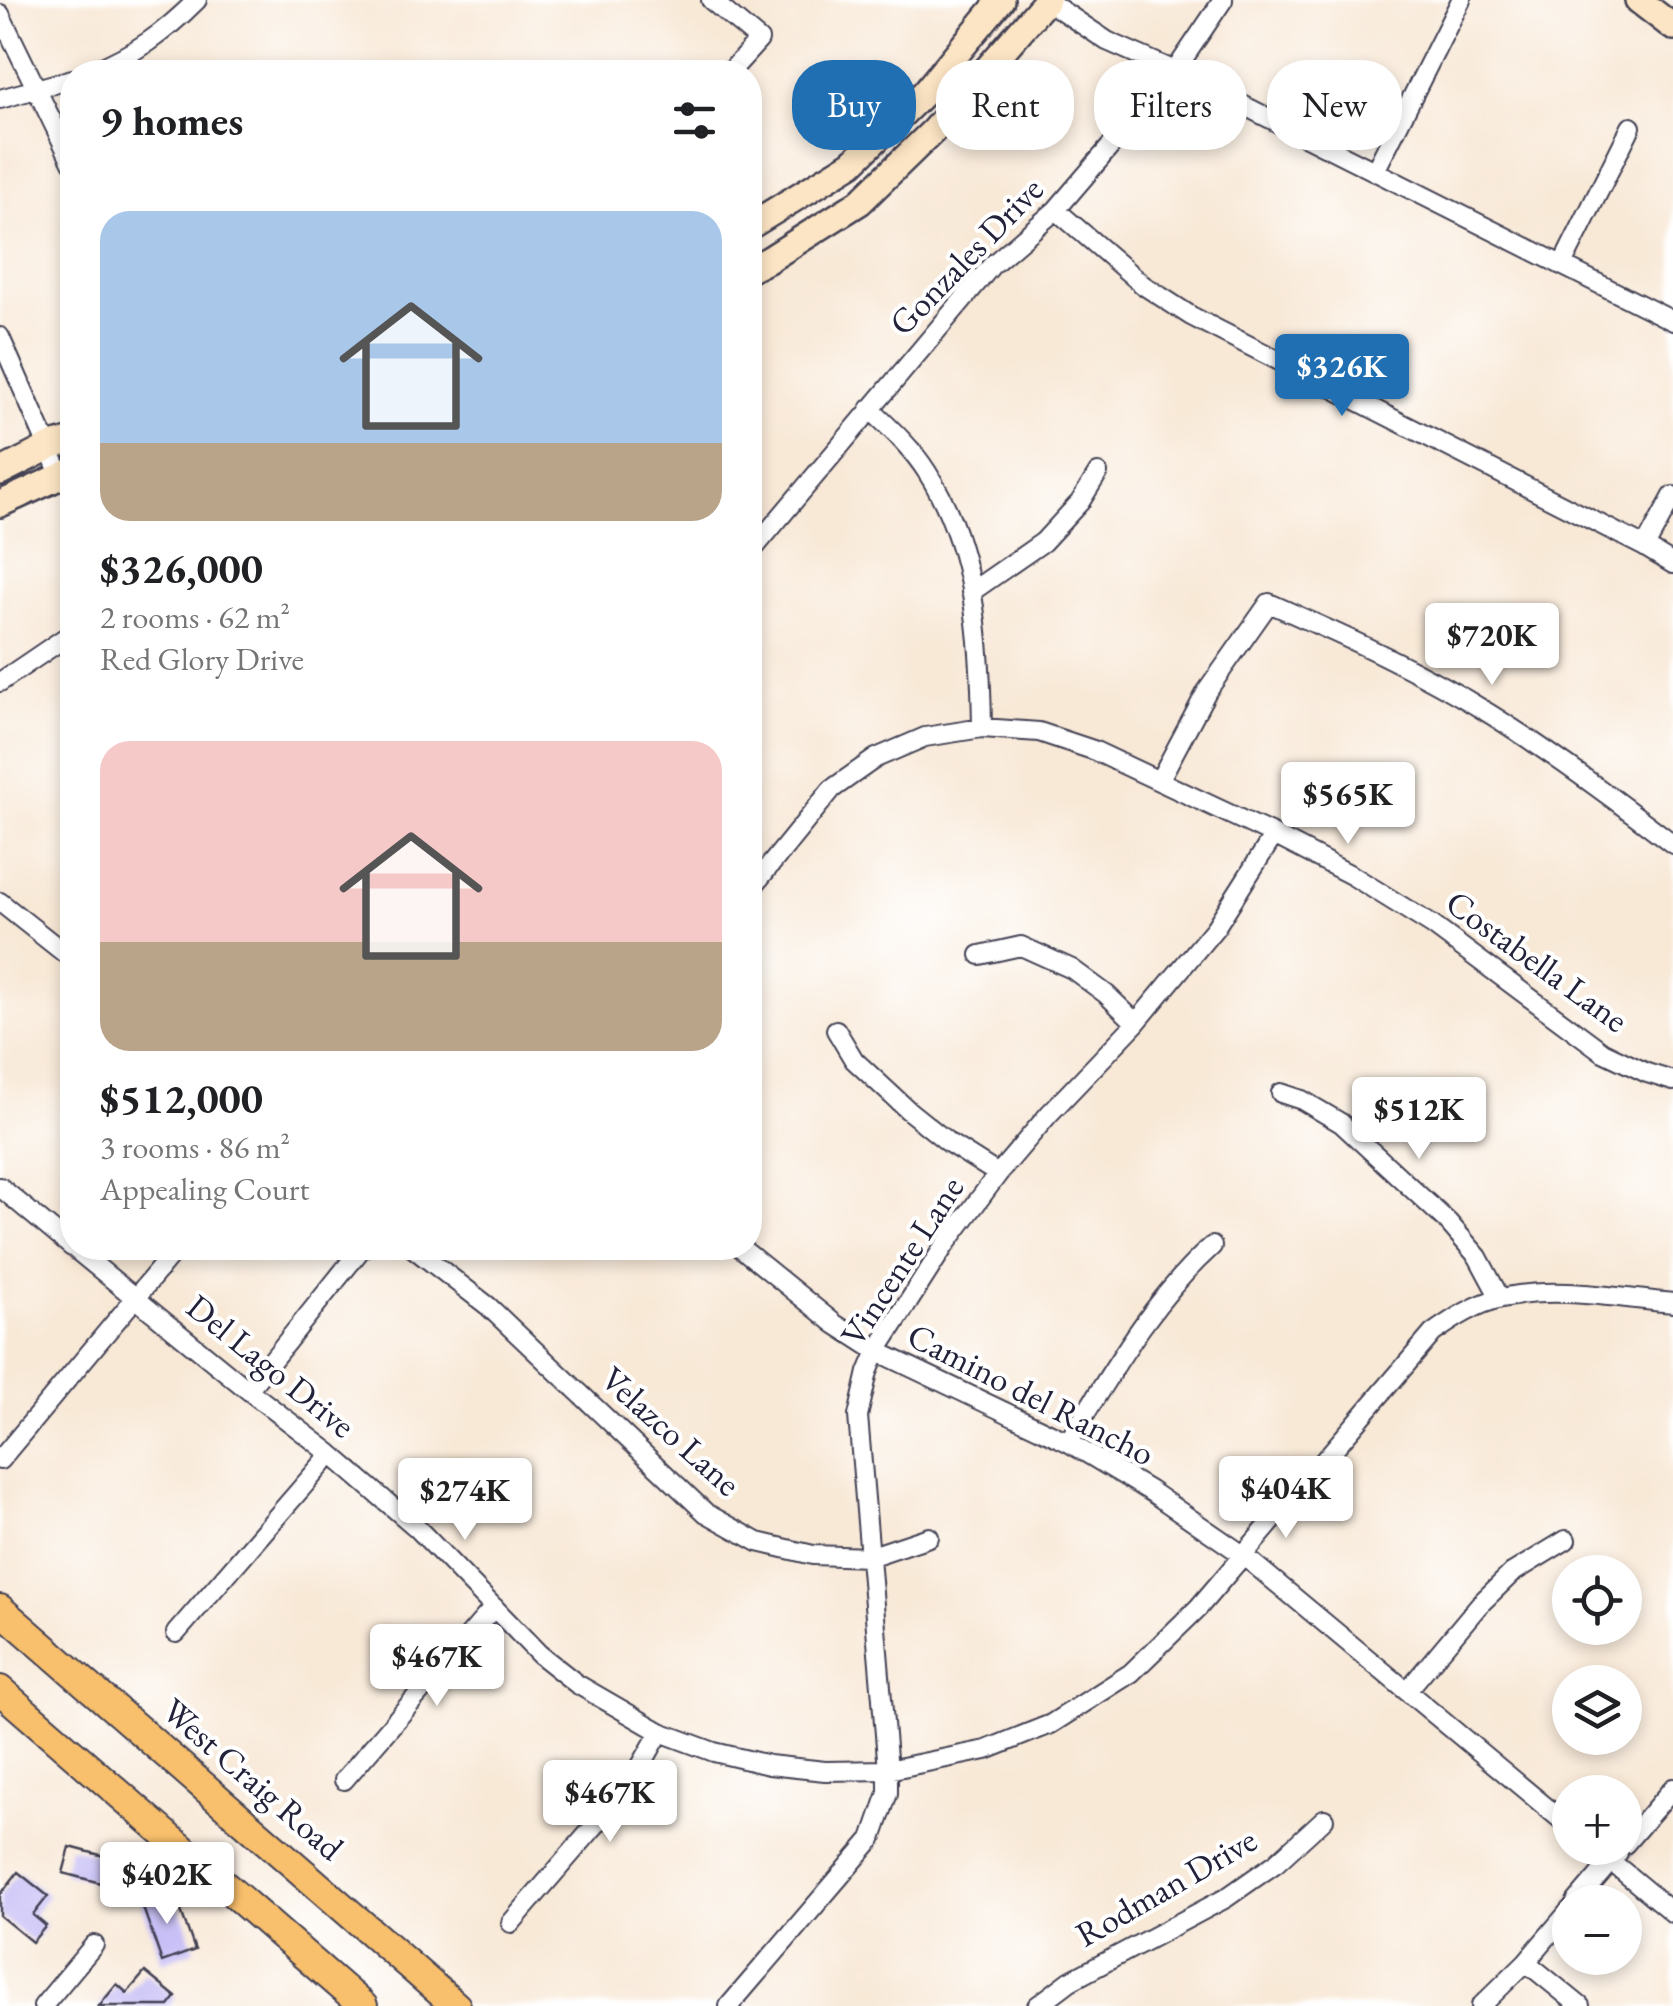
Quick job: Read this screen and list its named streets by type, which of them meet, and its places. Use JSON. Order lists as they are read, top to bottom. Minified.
{"streets":{"main road":["West Craig Road"],"street":["Gonzales Drive","Costabella Lane","Vincente Lane","Del Lago Drive","Camino del Rancho","Velazco Lane","Rodman Drive"]},"crossings":[["Costabella Lane","Vincente Lane"],["Vincente Lane","Del Lago Drive"],["Vincente Lane","Camino del Rancho"],["Vincente Lane","Velazco Lane"],["Del Lago Drive","Camino del Rancho"]],"page":{"chip":["Buy","Rent","Filters","New"],"heading":"9 homes","list":[{"name":"$326,000","note":"2 rooms · 62 m² · Red Glory Drive"},{"name":"$512,000","note":"3 rooms · 86 m² · Appealing Court"}],"price":["$326K","$720K","$565K","$512K","$404K","$274K","$467K","$467K","$402K"],"map_buttons":["+","−"]}}
